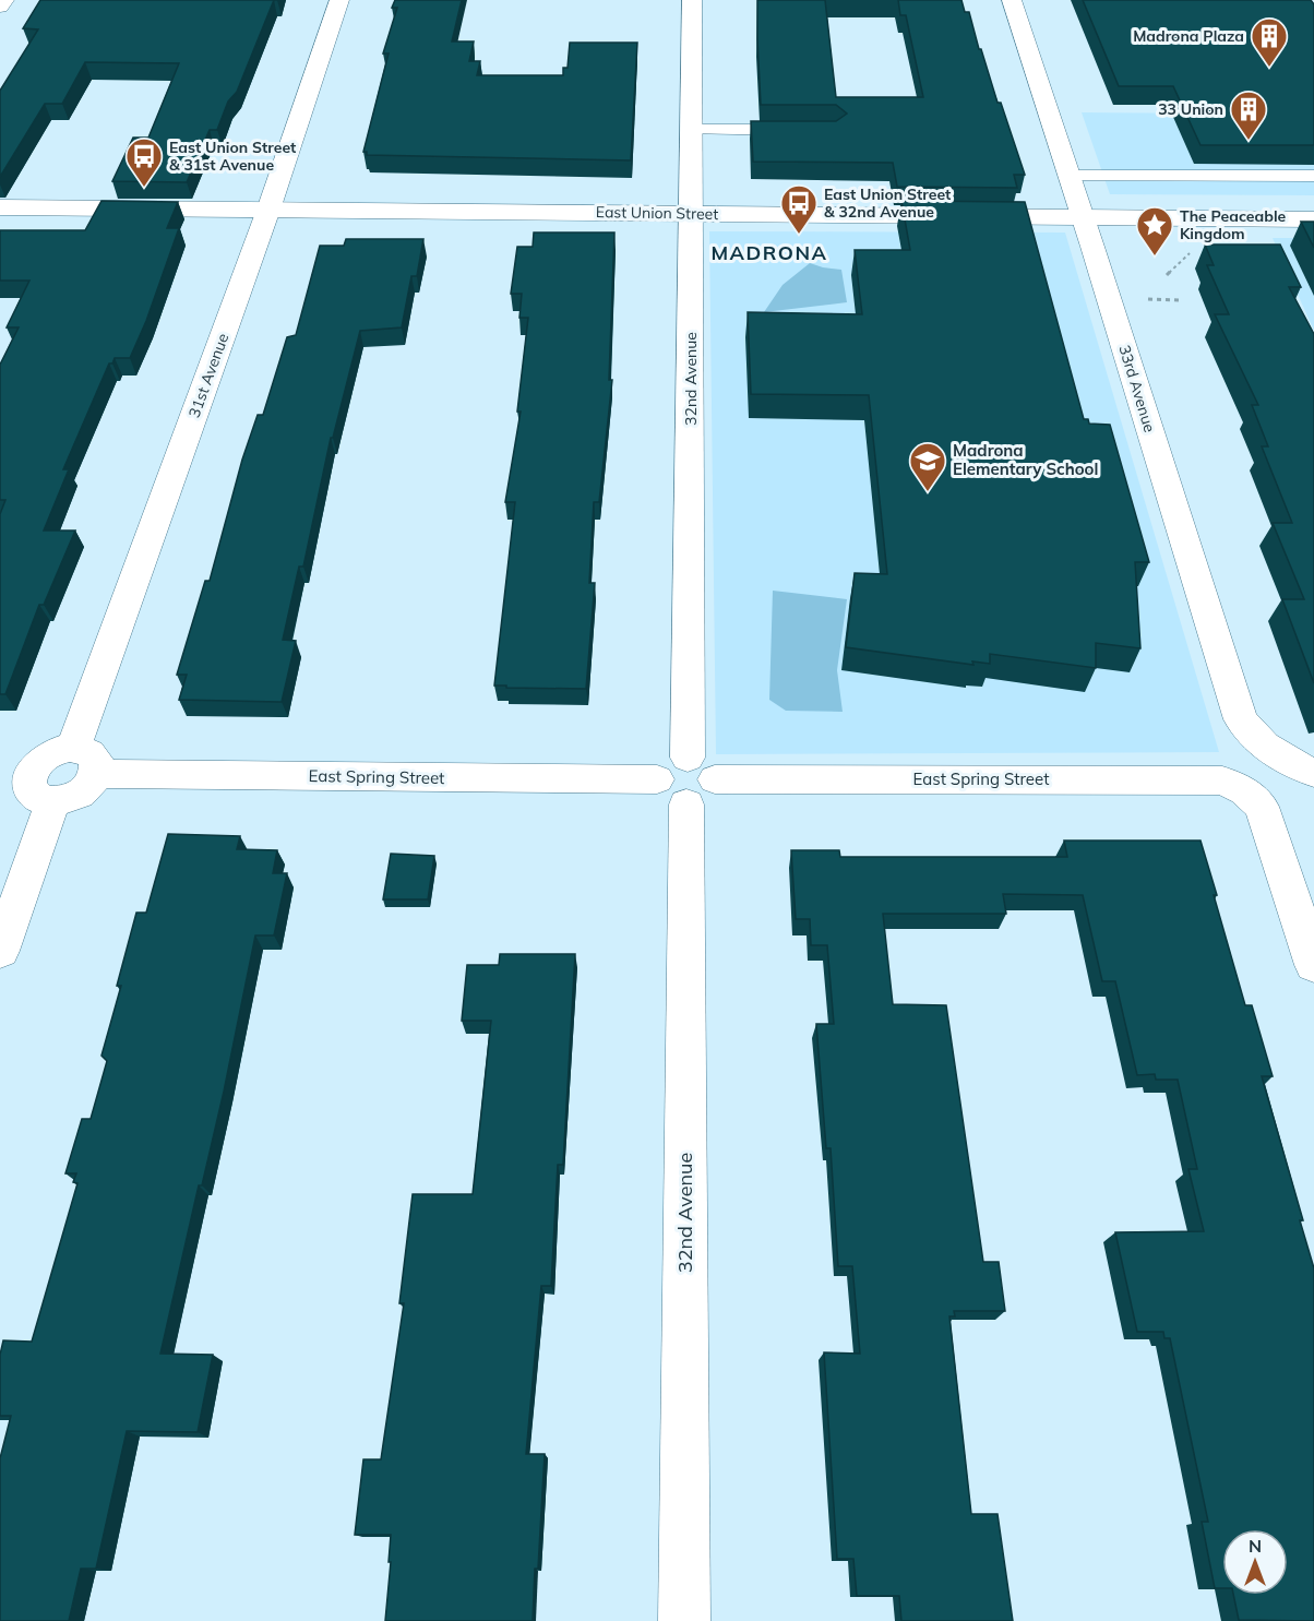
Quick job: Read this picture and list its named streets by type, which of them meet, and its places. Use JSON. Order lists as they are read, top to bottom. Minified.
{"streets":{"street":["East Union Street","31st Avenue","32nd Avenue","33rd Avenue","East Spring Street"]},"crossings":[["East Union Street","31st Avenue"],["East Union Street","32nd Avenue"],["East Union Street","33rd Avenue"],["32nd Avenue","East Spring Street"]],"districts":["MADRONA"],"places":{"building":["Madrona Plaza","33 Union"],"bus stop":["East Union Street & 31st Avenue","East Union Street & 32nd Avenue"],"place":["The Peaceable Kingdom"],"school or university":["Madrona Elementary School"]},"north":"top"}
